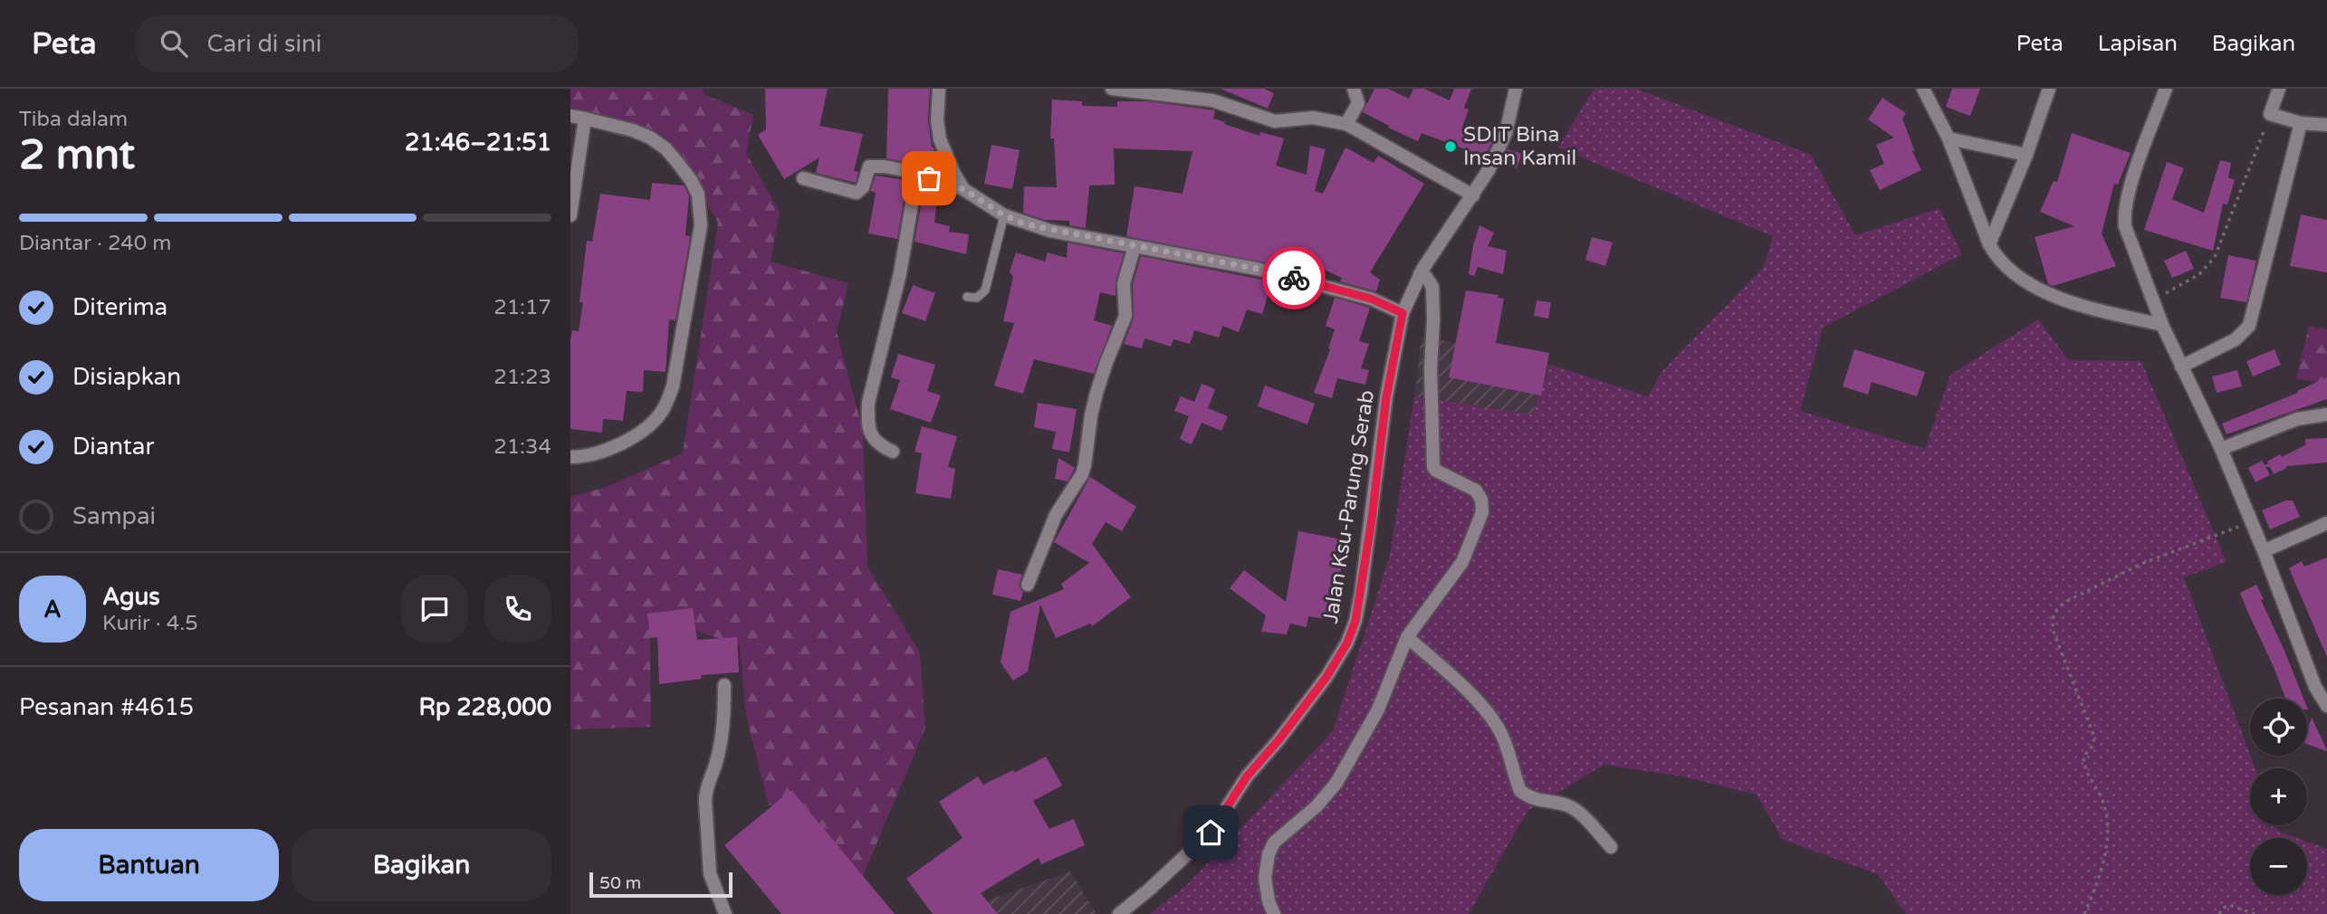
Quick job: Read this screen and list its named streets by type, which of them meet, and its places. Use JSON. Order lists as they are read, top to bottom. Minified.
{"streets":{"street":["Jalan Ksu-Parung Serab"]},"places":["SDIT Bina Insan Kamil"],"scale_bar":"50 m","page":{"header":"Peta","search":"Cari di sini","nav":["Peta","Lapisan","Bagikan"],"heading":["2 mnt","Tiba dalam","21:46–21:51"],"panel":["Agus","Kurir · 4.5","Pesanan #4615","Rp 228,000"],"bar":"Diantar · 240 m","list":[["Diterima","21:17"],["Disiapkan","21:23"],["Diantar","21:34"],"Sampai"],"round":"A","map_buttons":["+","−"],"buttons":["Bantuan","Bagikan"],"scale":"50 m"}}
